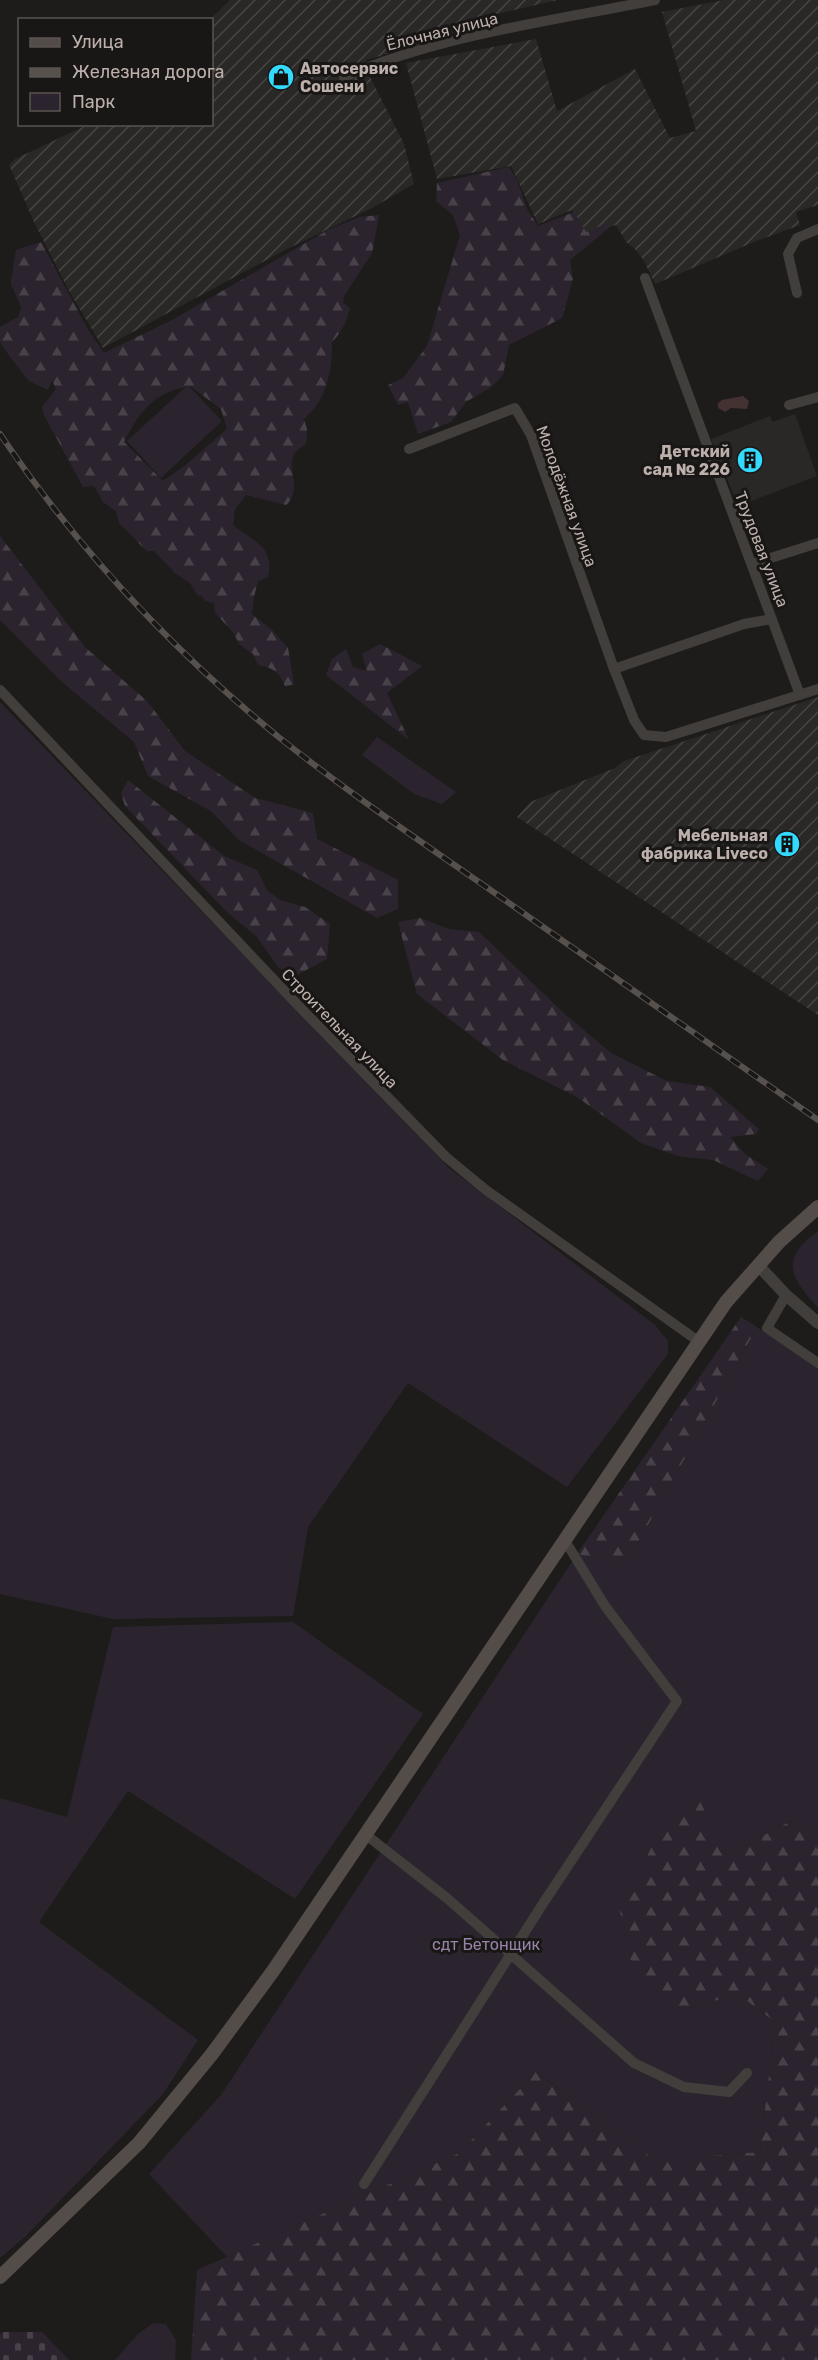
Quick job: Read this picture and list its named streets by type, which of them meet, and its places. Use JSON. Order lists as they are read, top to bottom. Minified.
{"streets":{"street":["Ёлочная улица","Молодёжная улица","Трудовая улица","Строительная улица"]},"crossings":[["Молодёжная улица","Трудовая улица"]],"parks":["сдт Бетонщик"],"places":{"shop":["Автосервис Сошени"],"building":["Детский сад № 226","Мебельная фабрика Liveco"]},"legend":["Улица","Железная дорога","Парк"]}
